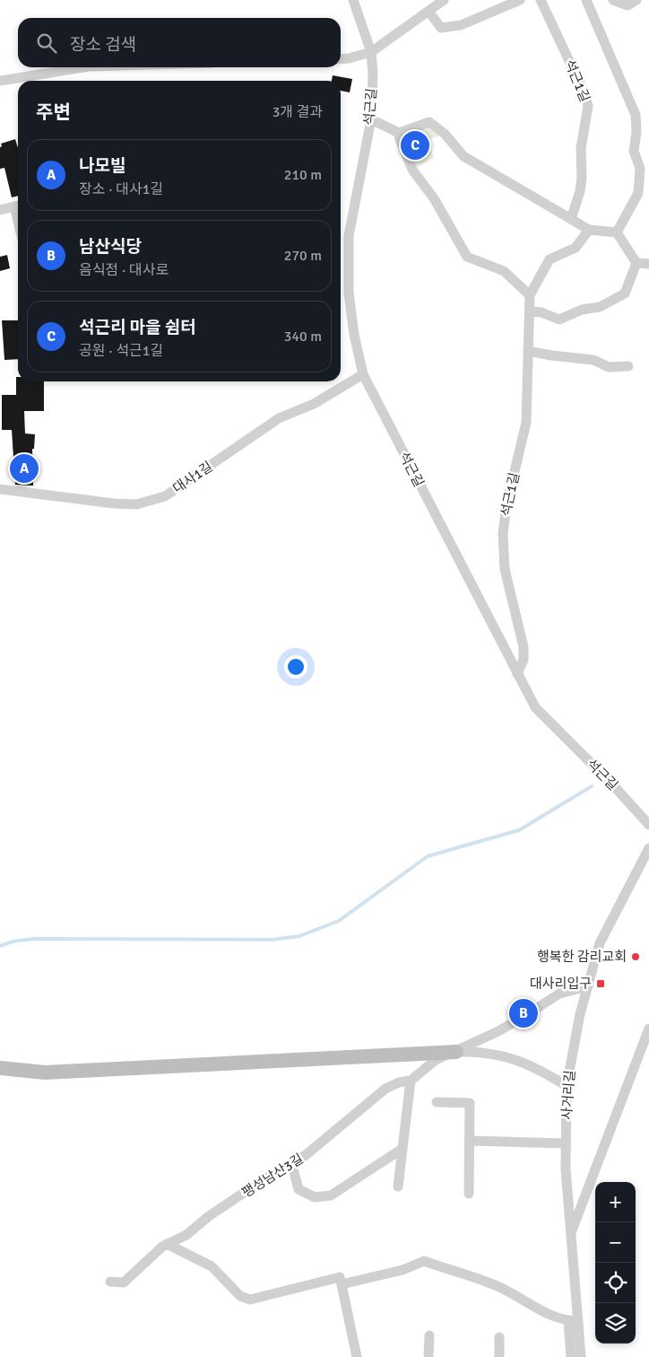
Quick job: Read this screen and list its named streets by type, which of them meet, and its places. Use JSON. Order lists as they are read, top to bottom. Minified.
{"streets":{"street":["석근1길","석근길","대사1길","사거리길","팽성남산3길"]},"crossings":[["석근1길","석근길"],["석근길","대사1길"]],"places":{"other":["행복한 감리교회"],"transit":["대사리입구"]},"page":{"search":"장소 검색","heading":["주변","3개 결과"],"pins":["C","A","B"],"list":[{"mark":"A","name":"나모빌","note":"장소 · 대사1길","value":"210 m"},{"mark":"B","name":"남산식당","note":"음식점 · 대사로","value":"270 m"},{"mark":"C","name":"석근리 마을 쉼터","note":"공원 · 석근1길","value":"340 m"}],"map_buttons":["+","−"]}}
